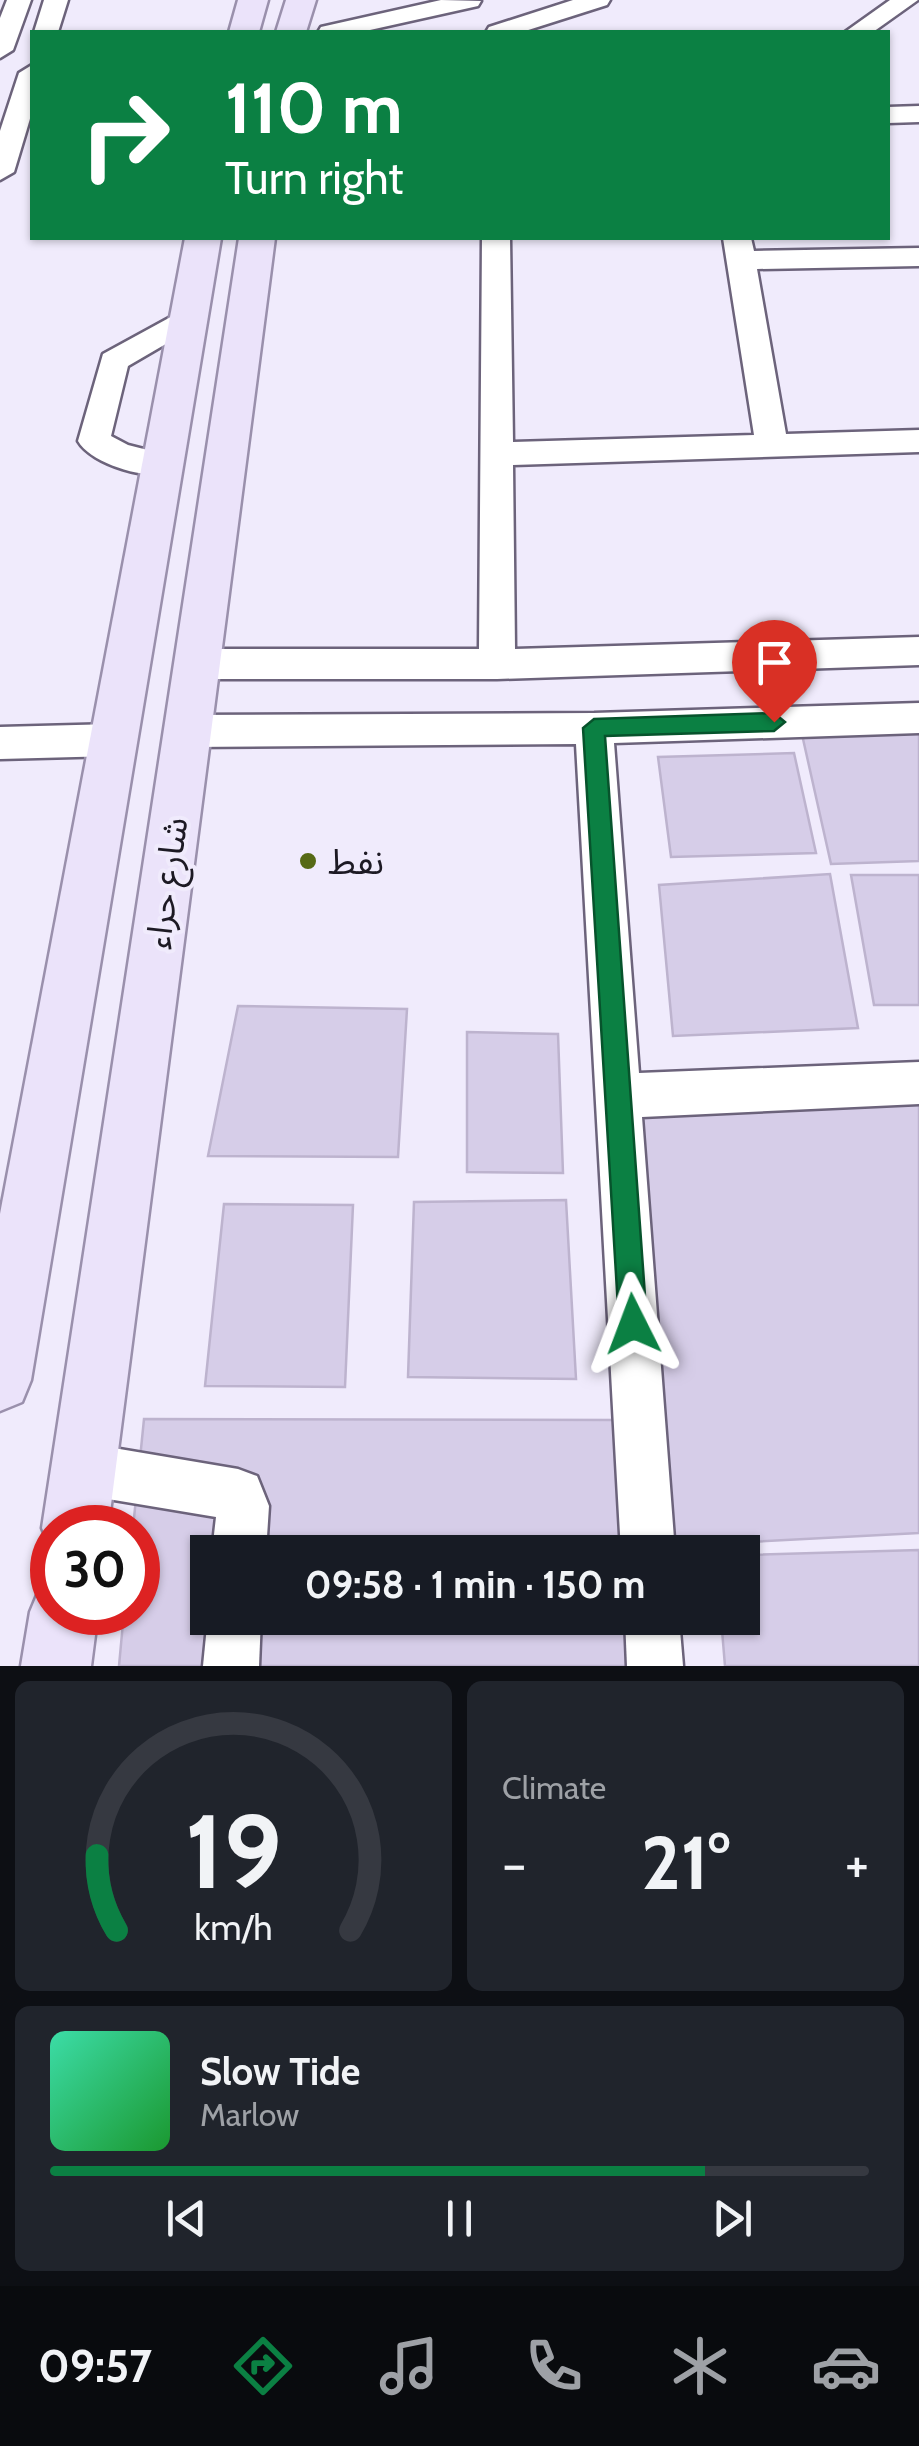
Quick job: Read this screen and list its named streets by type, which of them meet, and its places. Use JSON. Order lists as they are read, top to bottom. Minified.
{"streets":{"main road":["شارع حراء"]},"places":["نفط"],"page":{"turn":["110 m","Turn right"],"limit":"30","trip":"09:58 · 1 min · 150 m","tile":"Climate","heat":["−","21°","+"],"song":["Slow Tide","Marlow"],"tabs":"09:57","gauge":["19","km/h"]}}
